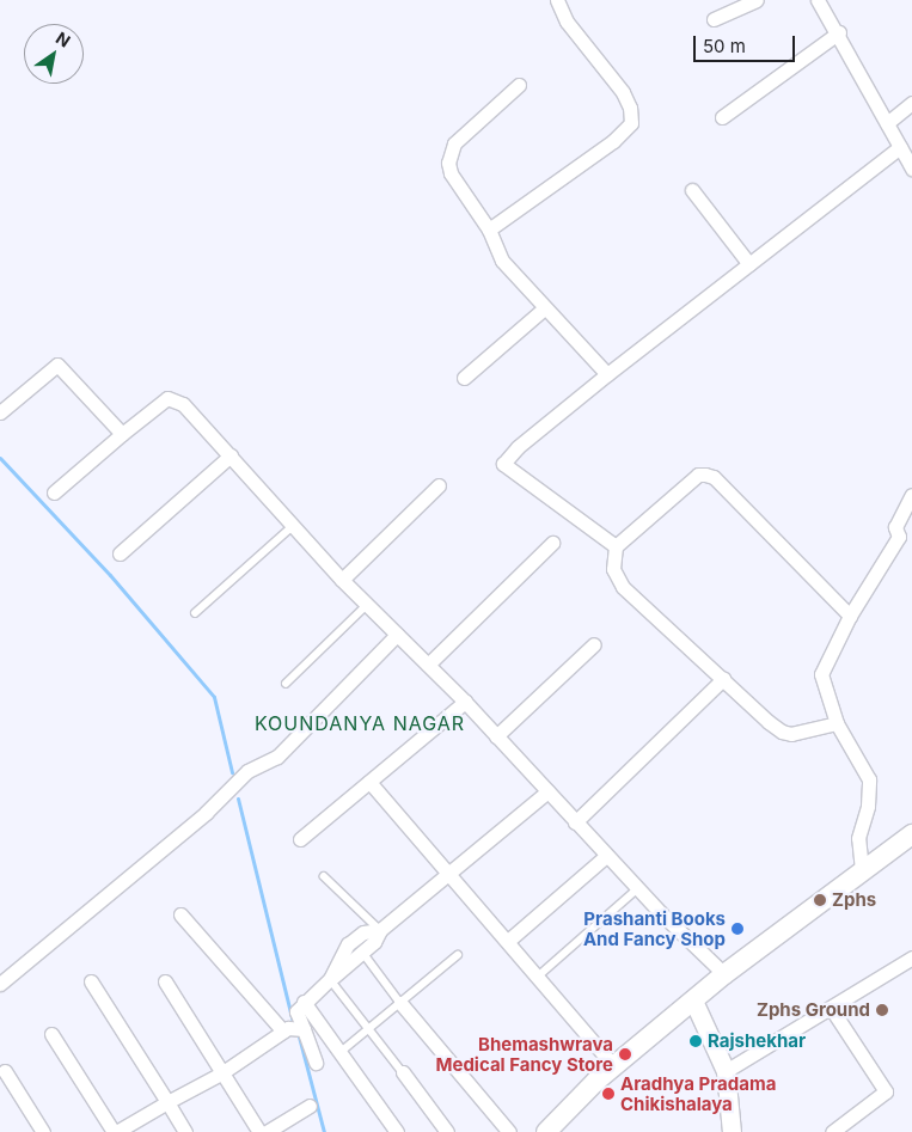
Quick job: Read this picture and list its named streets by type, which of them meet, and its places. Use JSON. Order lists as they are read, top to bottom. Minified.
{"districts":["KOUNDANYA NAGAR"],"places":["Zphs","Prashanti Books And Fancy Shop","Zphs Ground","Rajshekhar","Bhemashwrava Medical Fancy Store","Aradhya Pradama Chikishalaya"],"scale_bar":"50 m","north":"top right"}
